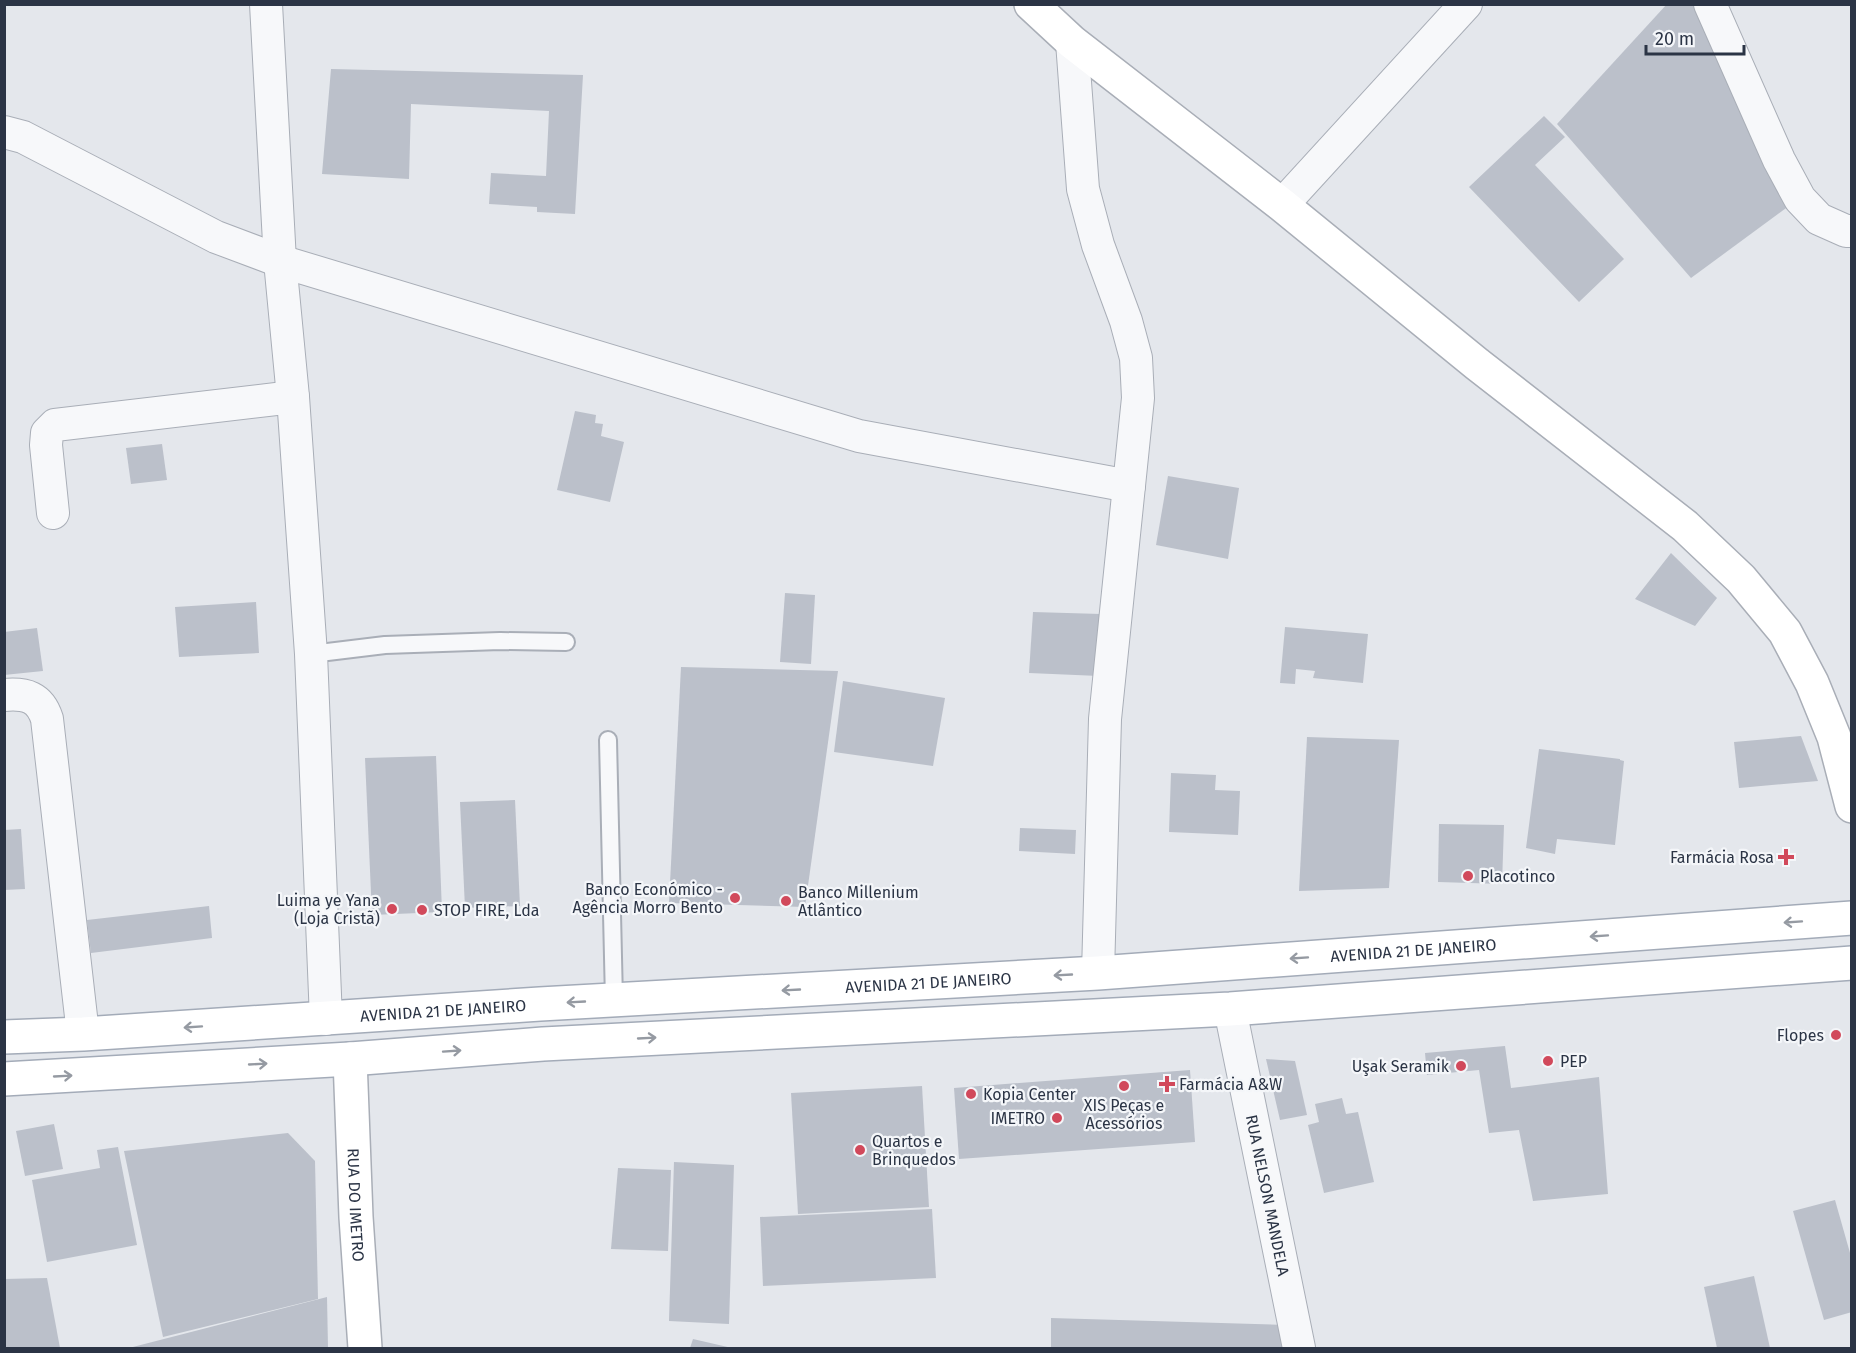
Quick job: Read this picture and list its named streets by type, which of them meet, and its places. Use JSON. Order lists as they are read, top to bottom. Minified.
{"streets":{"main road":["AVENIDA 21 DE JANEIRO","RUA DO IMETRO"],"street":["RUA NELSON MANDELA"]},"places":{"health":["Farmácia Rosa","Farmácia A&W"],"other":["Placotinco","Banco Económico - Agência Morro Bento","Banco Millenium Atlântico","Luima ye Yana (Loja Cristã)","STOP FIRE, Lda","Flopes","PEP","Uşak Seramik","XIS Peças e Acessórios","Kopia Center","IMETRO","Quartos e Brinquedos"]},"scale_bar":"20 m"}
